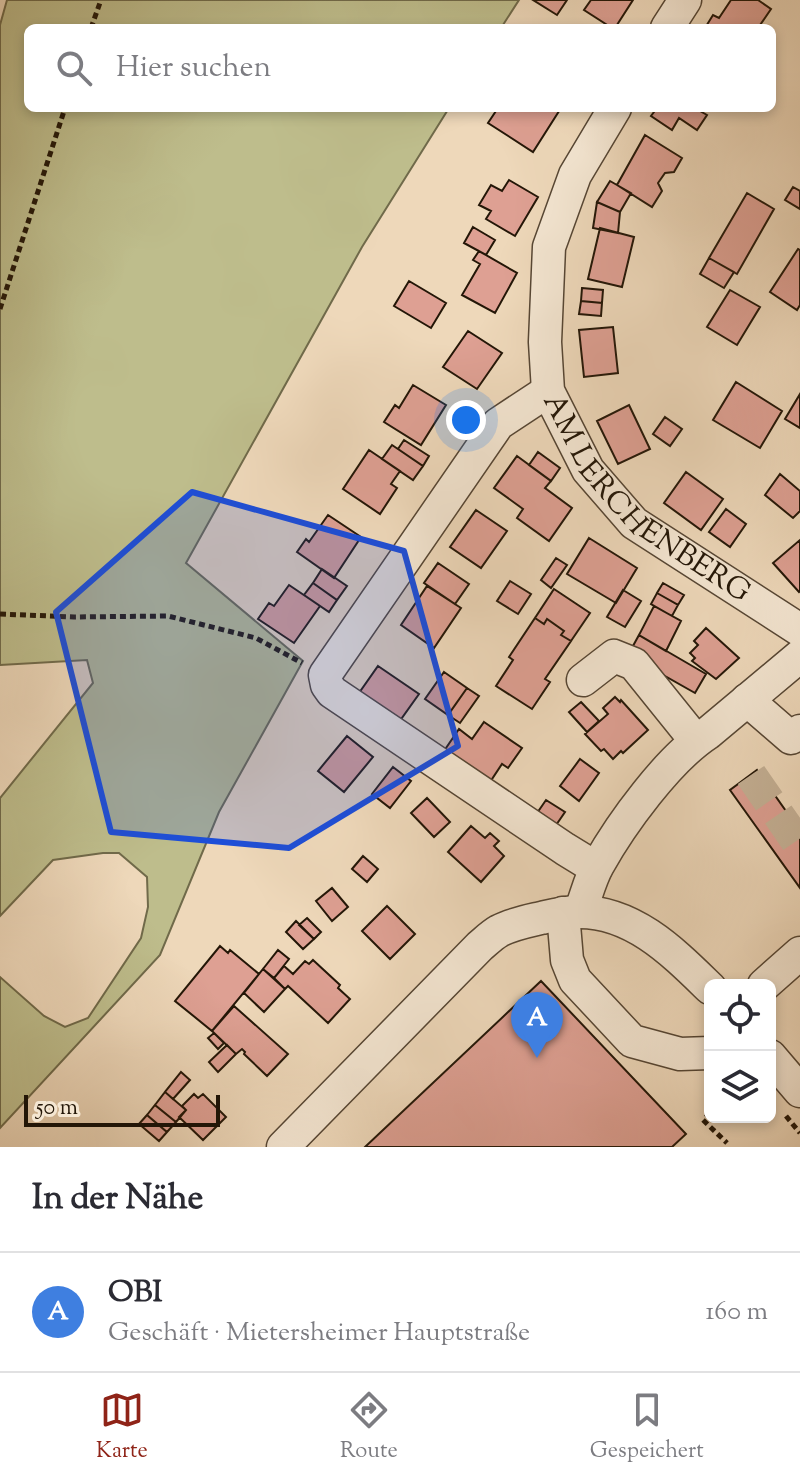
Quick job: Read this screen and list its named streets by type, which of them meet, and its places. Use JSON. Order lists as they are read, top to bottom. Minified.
{"streets":{"street":["AM LERCHENBERG"]},"scale_bar":"50 m","page":{"search":"Hier suchen","pins":"A","scale":"50 m","heading":"In der Nähe","list":[{"mark":"A","name":"OBI","note":"Geschäft · Mietersheimer Hauptstraße","value":"160 m"}],"nav":["Karte","Route","Gespeichert"]}}
